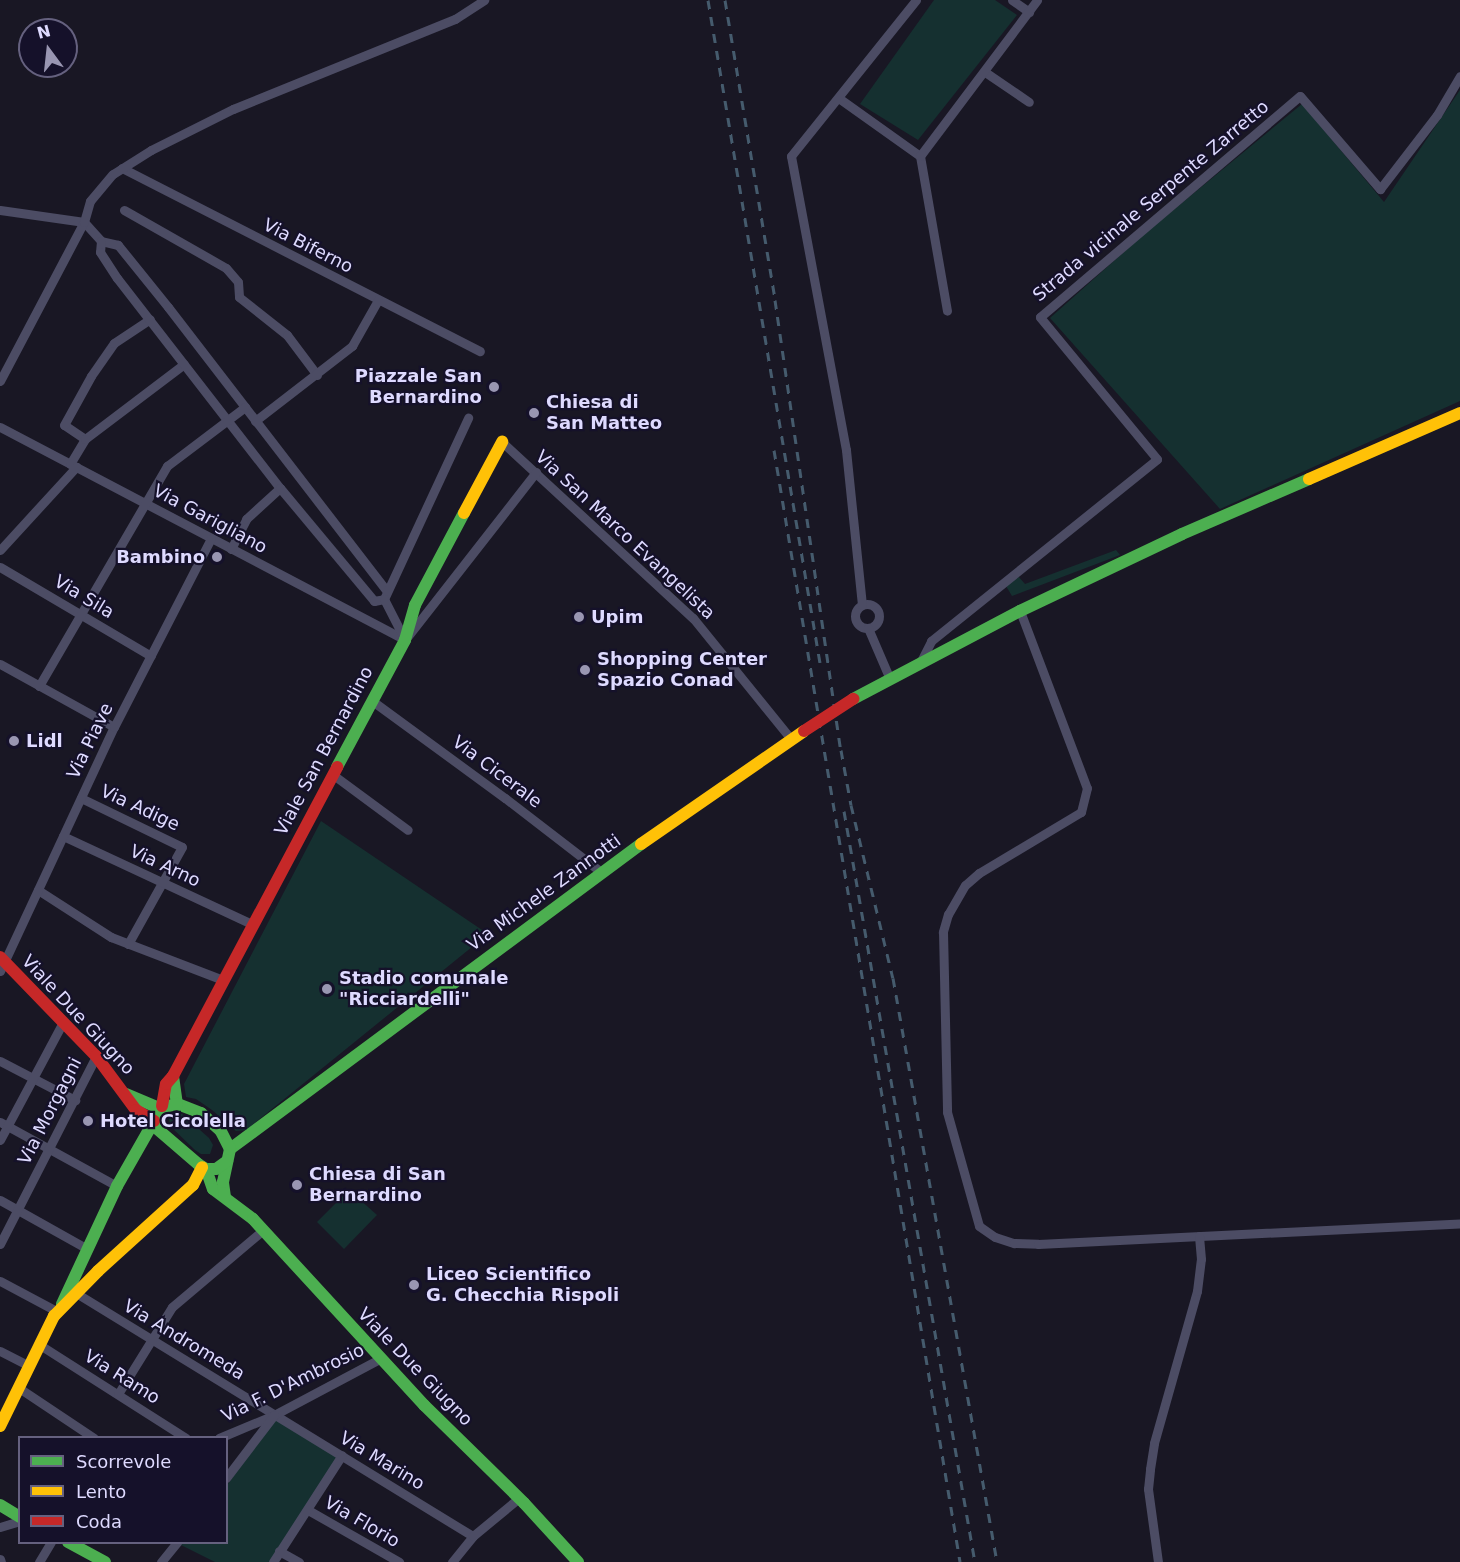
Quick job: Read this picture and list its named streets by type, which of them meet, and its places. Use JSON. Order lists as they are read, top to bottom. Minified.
{"streets":{"main road":["Viale San Bernardino","Via Michele Zannotti","Viale Due Giugno"],"street":["Strada vicinale Serpente Zarretto","Via Biferno","Via Garigliano","Via San Marco Evangelista","Via Sila","Via Piave","Via Cicerale","Via Adige","Via Arno","Via Morgagni","Via Andromeda","Via Ramo","Via F. D'Ambrosio","Via Marino","Via Florio"]},"crossings":[["Strada vicinale Serpente Zarretto","Via Michele Zannotti"],["Via Garigliano","Via Piave"],["Via Garigliano","Viale San Bernardino"],["Via San Marco Evangelista","Viale San Bernardino"],["Via San Marco Evangelista","Via Michele Zannotti"],["Via Sila","Via Piave"],["Via Piave","Via Adige"],["Via Piave","Via Arno"],["Via Piave","Viale Due Giugno"],["Viale San Bernardino","Via Cicerale"],["Viale San Bernardino","Via Arno"],["Viale San Bernardino","Viale Due Giugno"],["Via Cicerale","Via Michele Zannotti"],["Via Adige","Via Arno"],["Via Michele Zannotti","Viale Due Giugno"],["Viale Due Giugno","Via Morgagni"],["Viale Due Giugno","Via F. D'Ambrosio"],["Via Andromeda","Via F. D'Ambrosio"],["Via Andromeda","Via Marino"],["Via F. D'Ambrosio","Via Marino"]],"places":["Piazzale San Bernardino","Chiesa di San Matteo","Bambino","Upim","Shopping Center Spazio Conad","Lidl","Stadio comunale \"Ricciardelli\"","Hotel Cicolella","Chiesa di San Bernardino","Liceo Scientifico G. Checchia Rispoli"],"legend":["Scorrevole","Lento","Coda"],"north":"top"}
